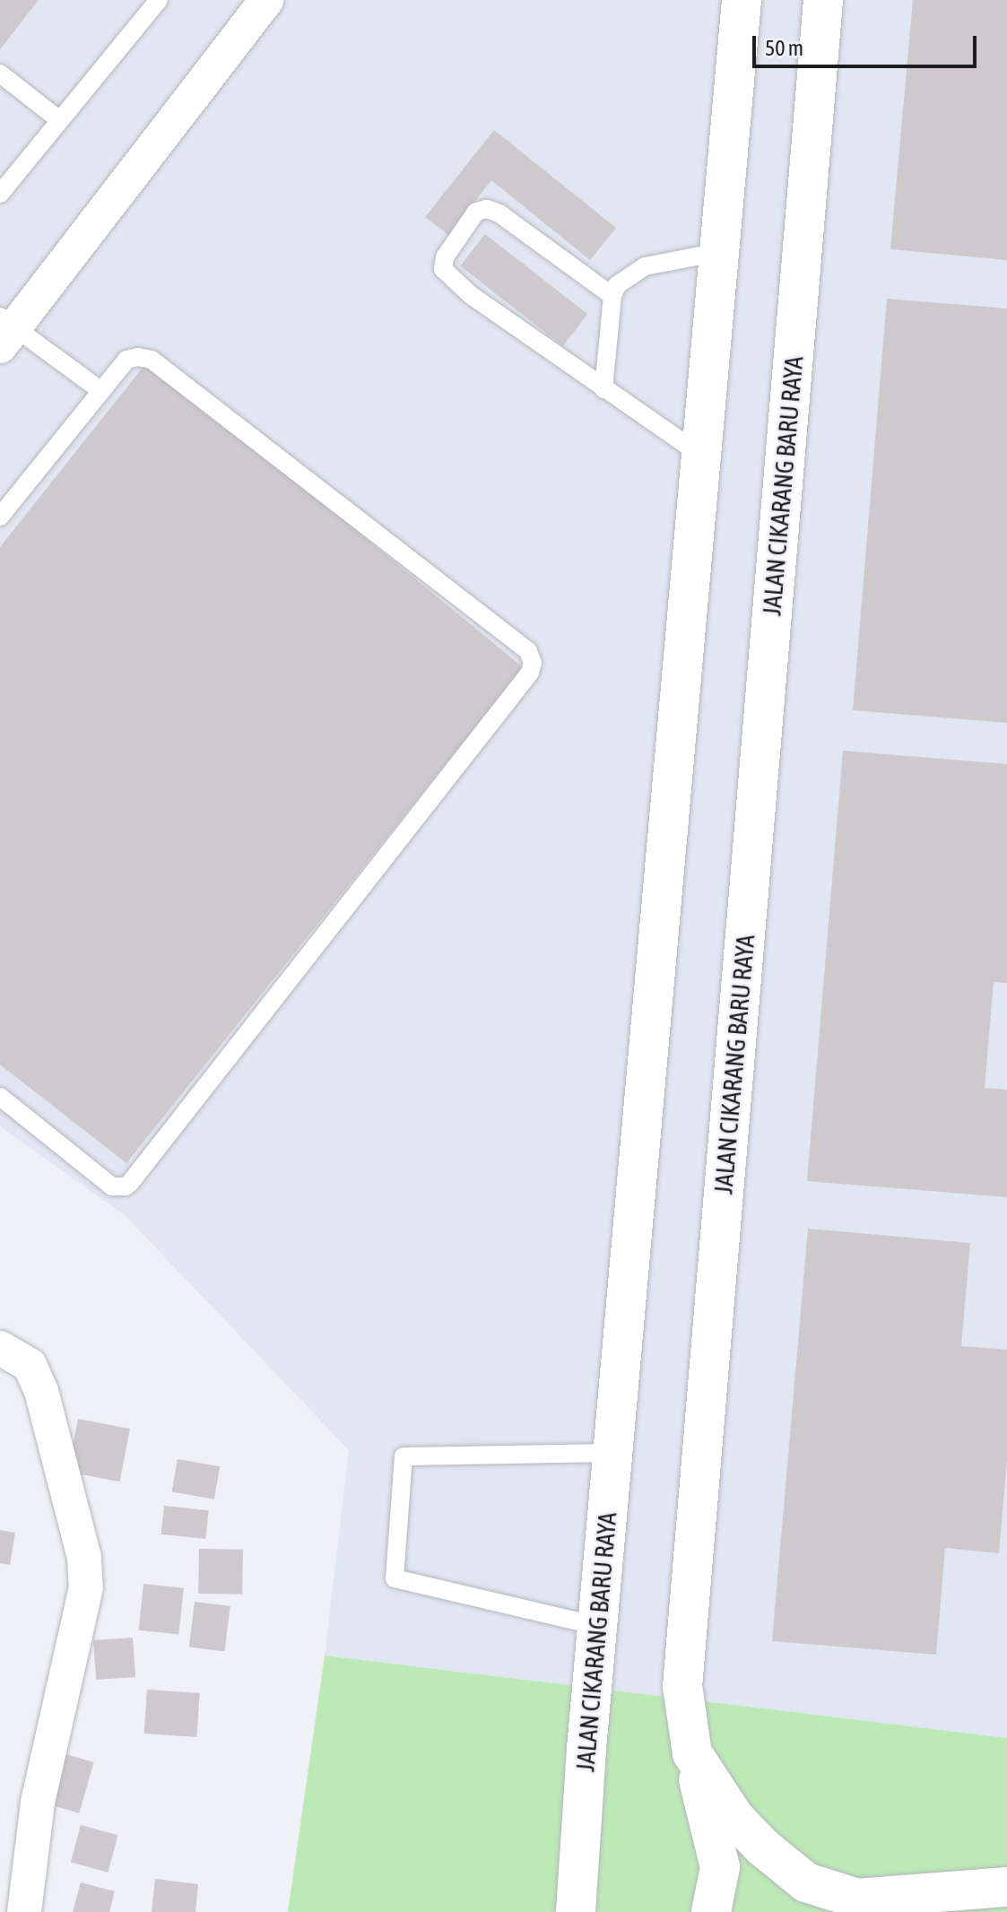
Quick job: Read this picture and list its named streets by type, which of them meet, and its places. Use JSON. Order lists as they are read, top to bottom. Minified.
{"streets":{"main road":["JALAN CIKARANG BARU RAYA"]},"scale_bar":"50 m"}
